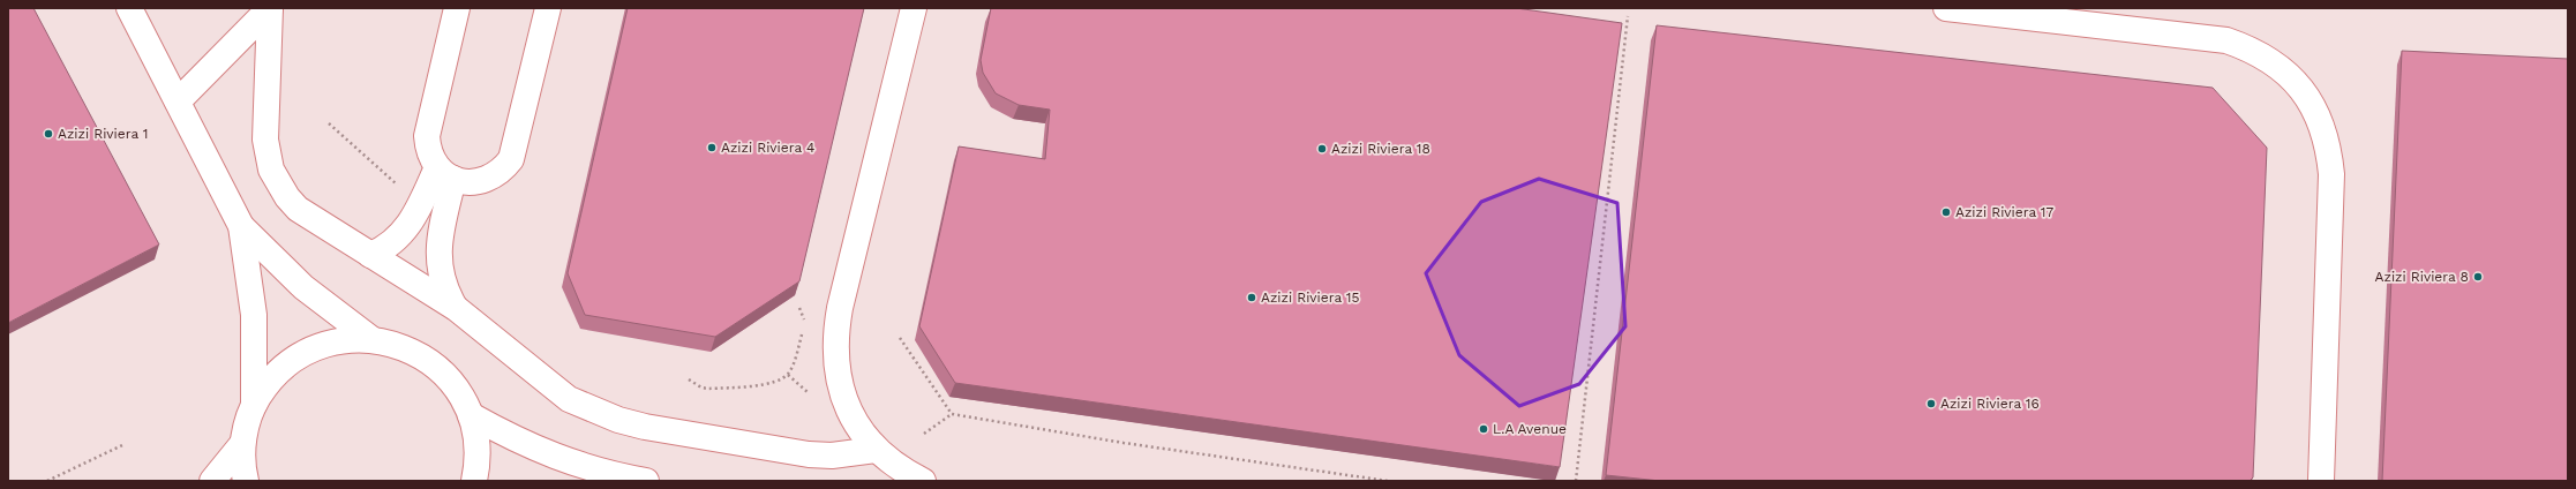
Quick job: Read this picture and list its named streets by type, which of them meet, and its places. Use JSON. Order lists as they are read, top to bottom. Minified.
{"places":["Azizi Riviera 1","Azizi Riviera 4","Azizi Riviera 18","Azizi Riviera 17","Azizi Riviera 8","Azizi Riviera 15","Azizi Riviera 16","L.A Avenue"]}
